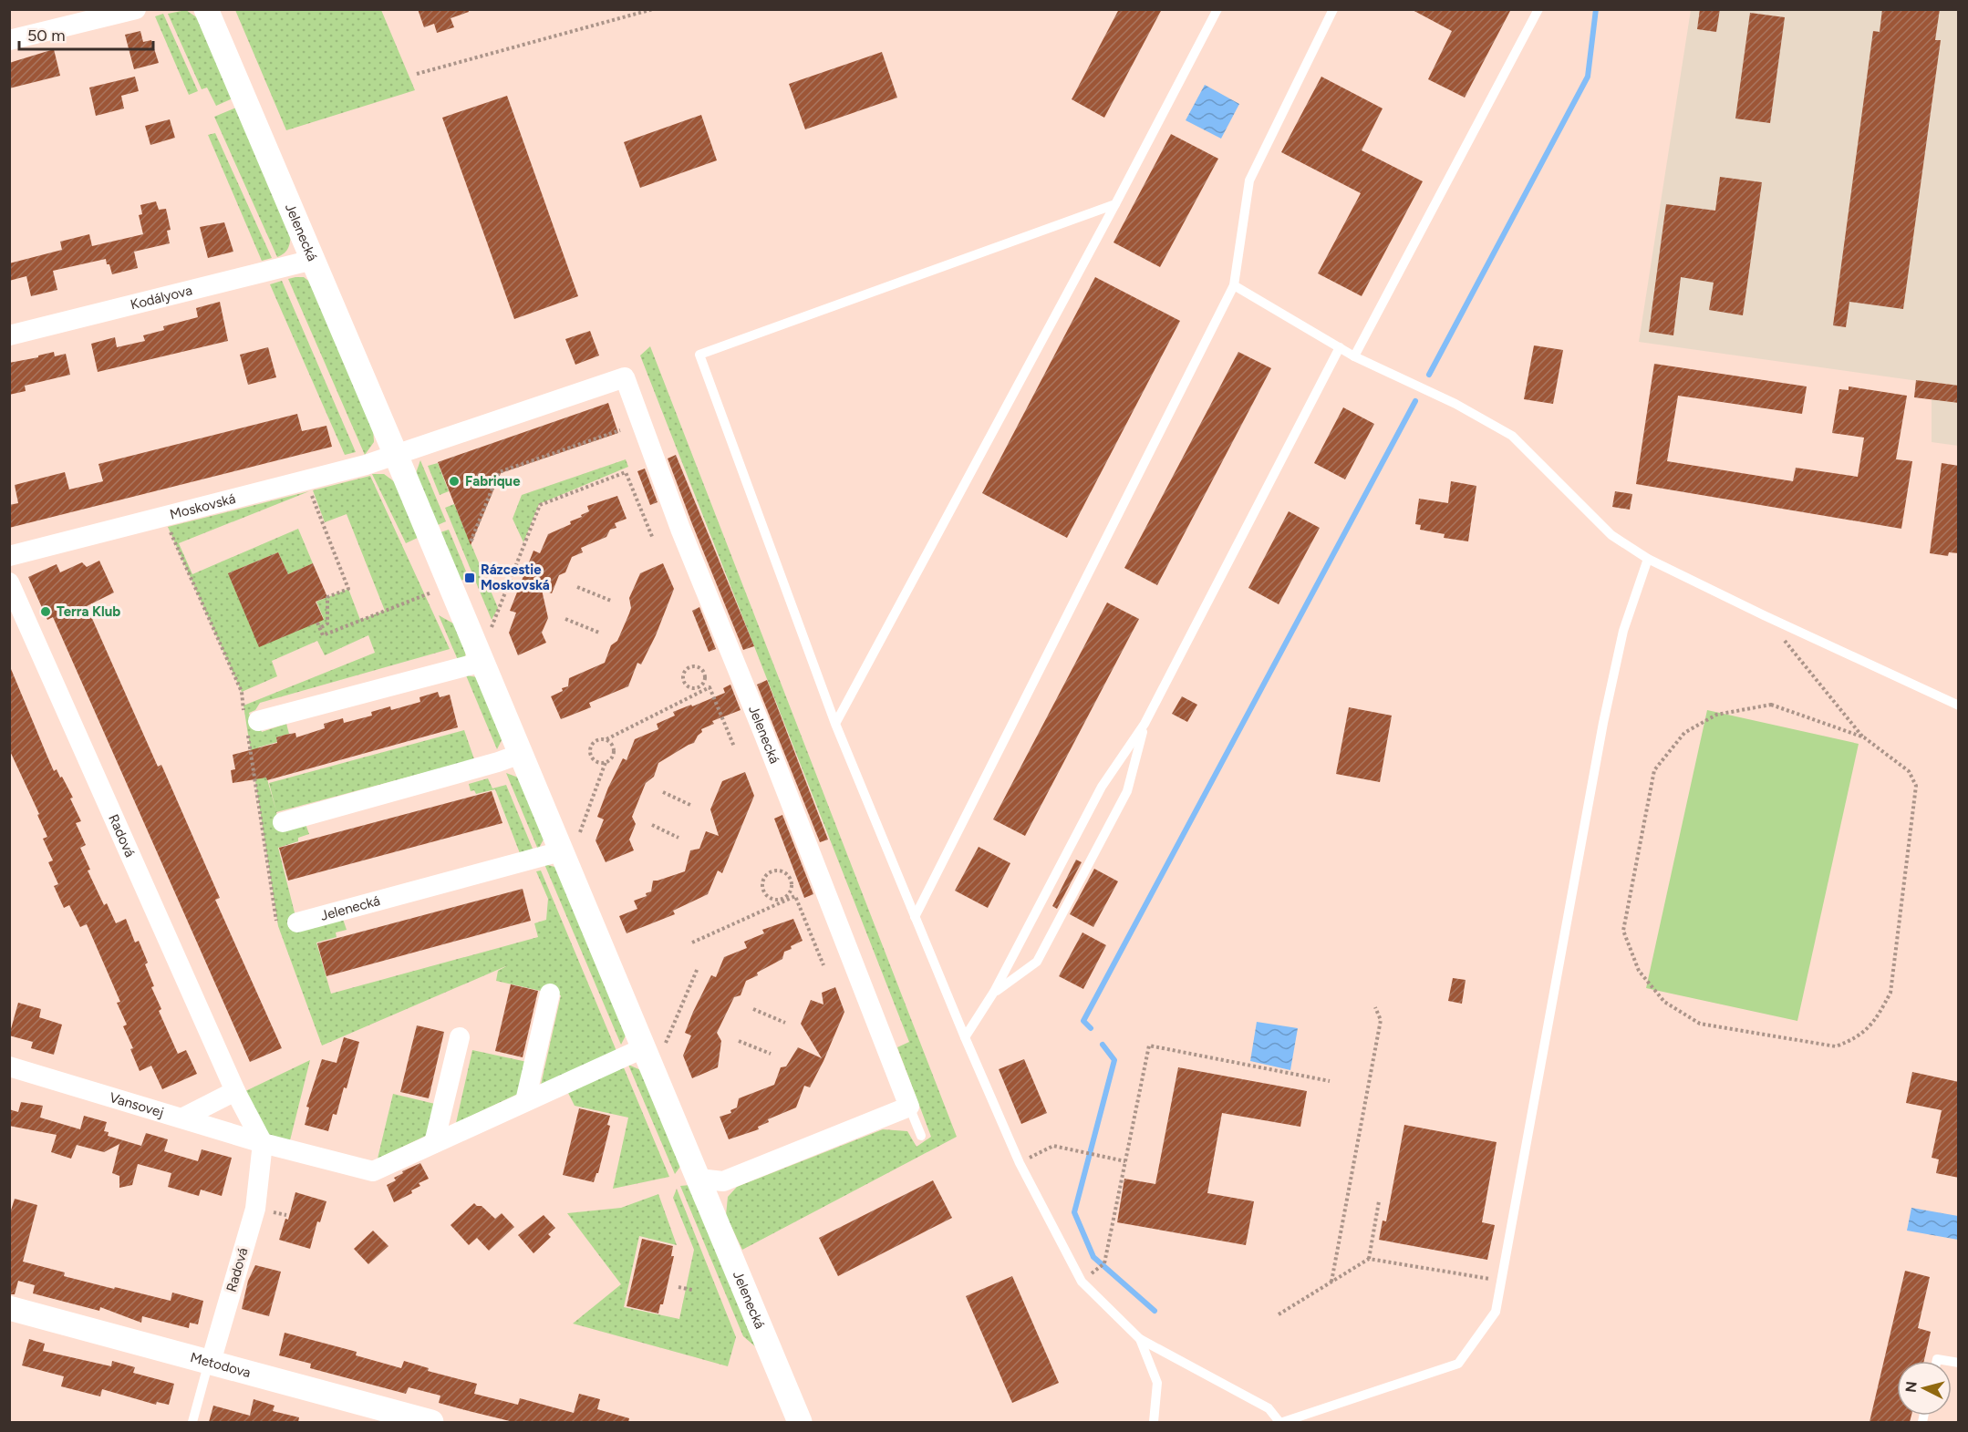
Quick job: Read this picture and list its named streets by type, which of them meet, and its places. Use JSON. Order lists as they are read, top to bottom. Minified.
{"streets":{"street":["Jelenecká","Kodályova","Moskovská","Radová","Vansovej","Metodova"]},"crossings":[["Jelenecká","Kodályova"],["Jelenecká","Moskovská"],["Radová","Vansovej"],["Radová","Metodova"]],"places":{"other":["Fabrique","Terra Klub"],"transit":["Rázcestie Moskovská"]},"scale_bar":"50 m","north":"left"}
